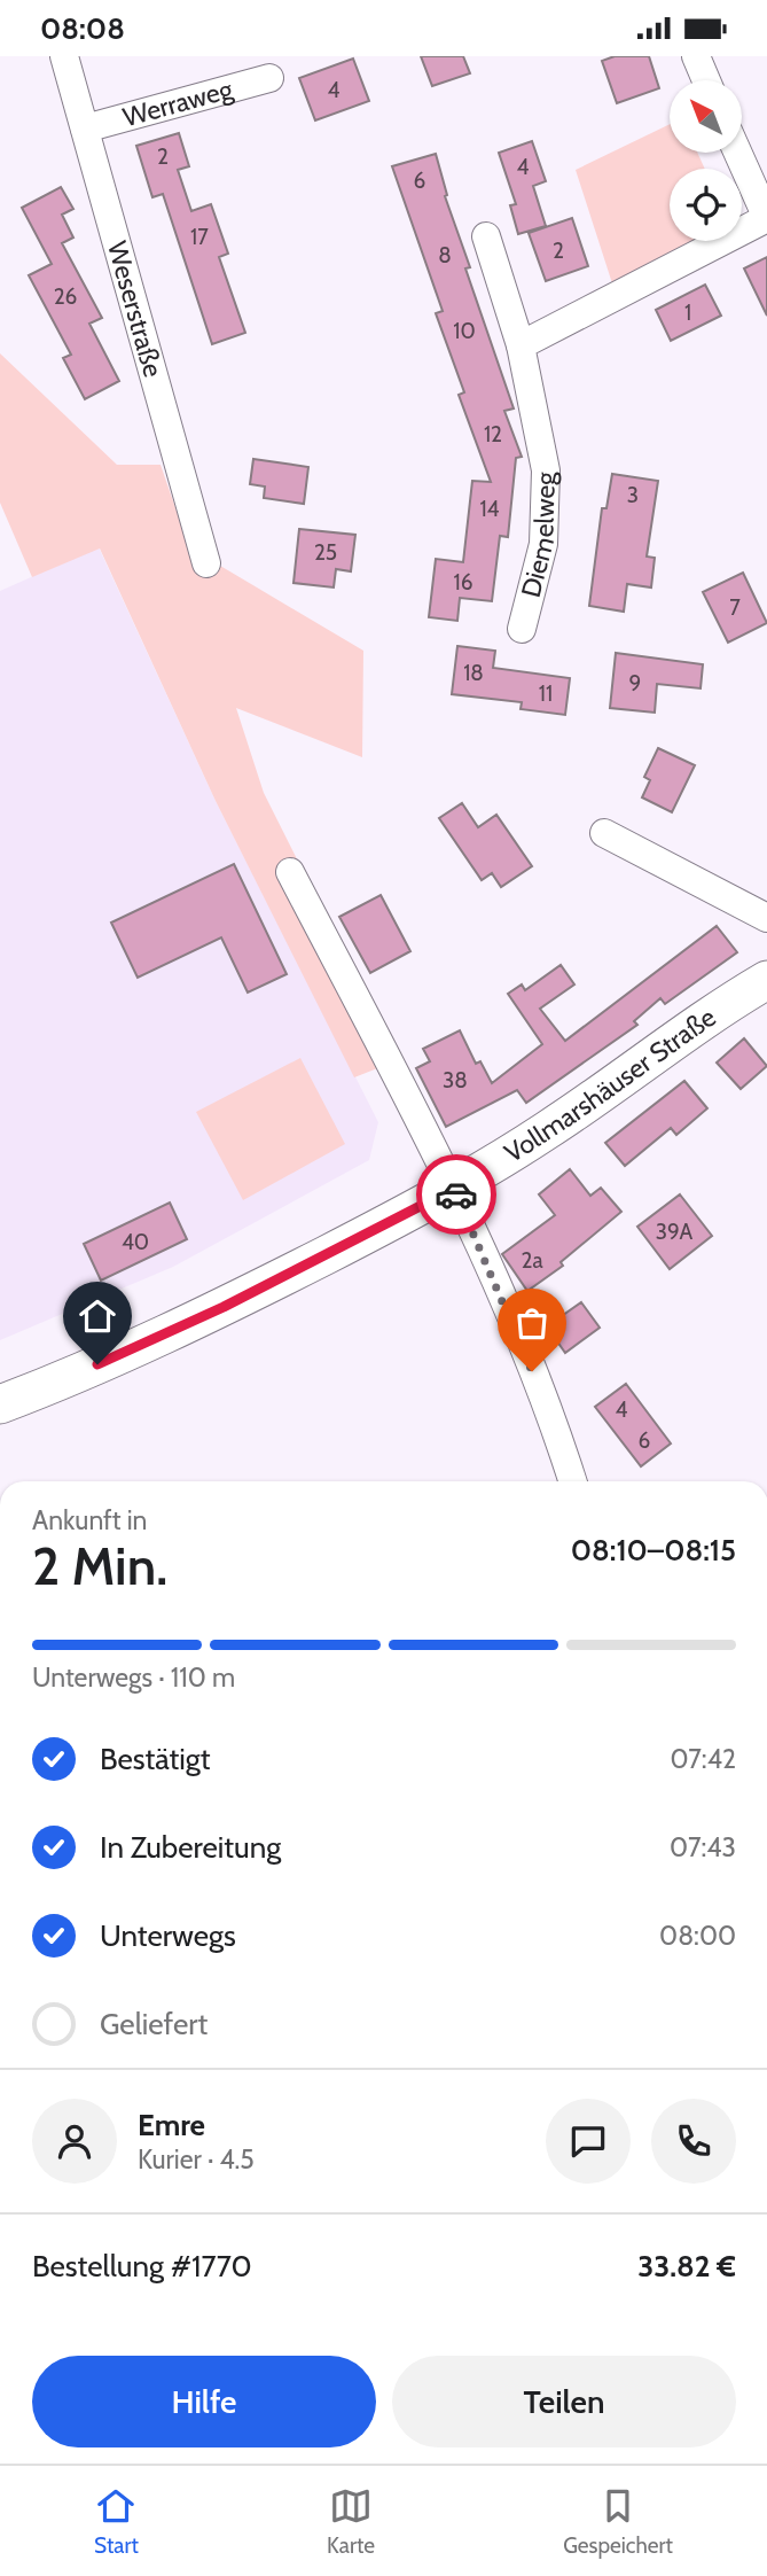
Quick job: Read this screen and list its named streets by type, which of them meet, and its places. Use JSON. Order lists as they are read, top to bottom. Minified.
{"streets":{"main road":["Vollmarshäuser Straße"],"street":["Werraweg","Weserstraße","Diemelweg"]},"crossings":[["Werraweg","Weserstraße"]],"house_numbers":["4","2","4","6","17","2","8","26","1","10","12","3","14","25","16","7","18","9","11","38","39A","40","2a","4","6"],"north":"top left","page":{"status":"08:08","heading":["2 Min.","Ankunft in","08:10–08:15"],"panel":["Emre","Kurier · 4.5","Bestellung #1770","33.82 €"],"bar":"Unterwegs · 110 m","list":[["Bestätigt","07:42"],["In Zubereitung","07:43"],["Unterwegs","08:00"],"Geliefert"],"buttons":["Hilfe","Teilen"],"tabs":["Start","Karte","Gespeichert"]}}
